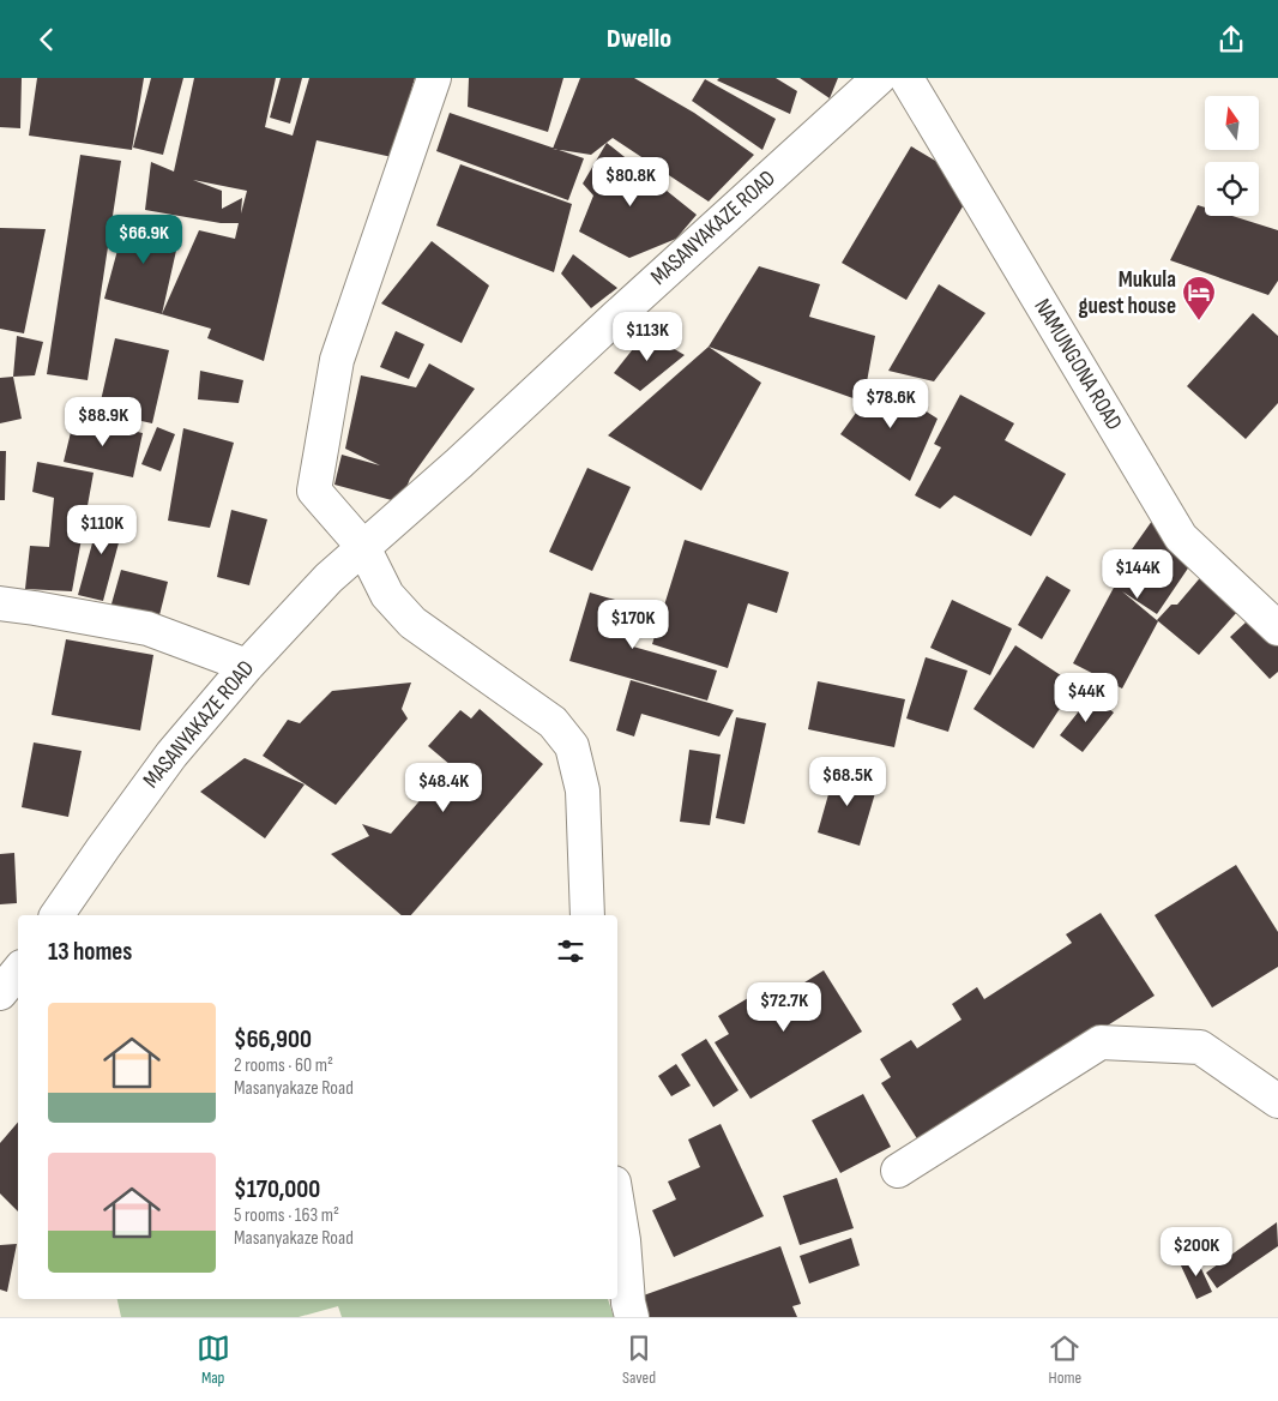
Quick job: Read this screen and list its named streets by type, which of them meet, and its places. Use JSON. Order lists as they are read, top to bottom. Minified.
{"streets":{"street":["MASANYAKAZE ROAD","NAMUNGONA ROAD"]},"places":{"hotel":["Mukula guest house"]},"north":"top","page":{"header":"Dwello","price":["$80.8K","$66.9K","$113K","$78.6K","$88.9K","$110K","$144K","$170K","$44K","$68.5K","$48.4K","$72.7K","$200K"],"heading":"13 homes","list":[{"name":"$66,900","note":"2 rooms · 60 m² · Masanyakaze Road"},{"name":"$170,000","note":"5 rooms · 163 m² · Masanyakaze Road"}],"tabs":["Map","Saved","Home"]}}
